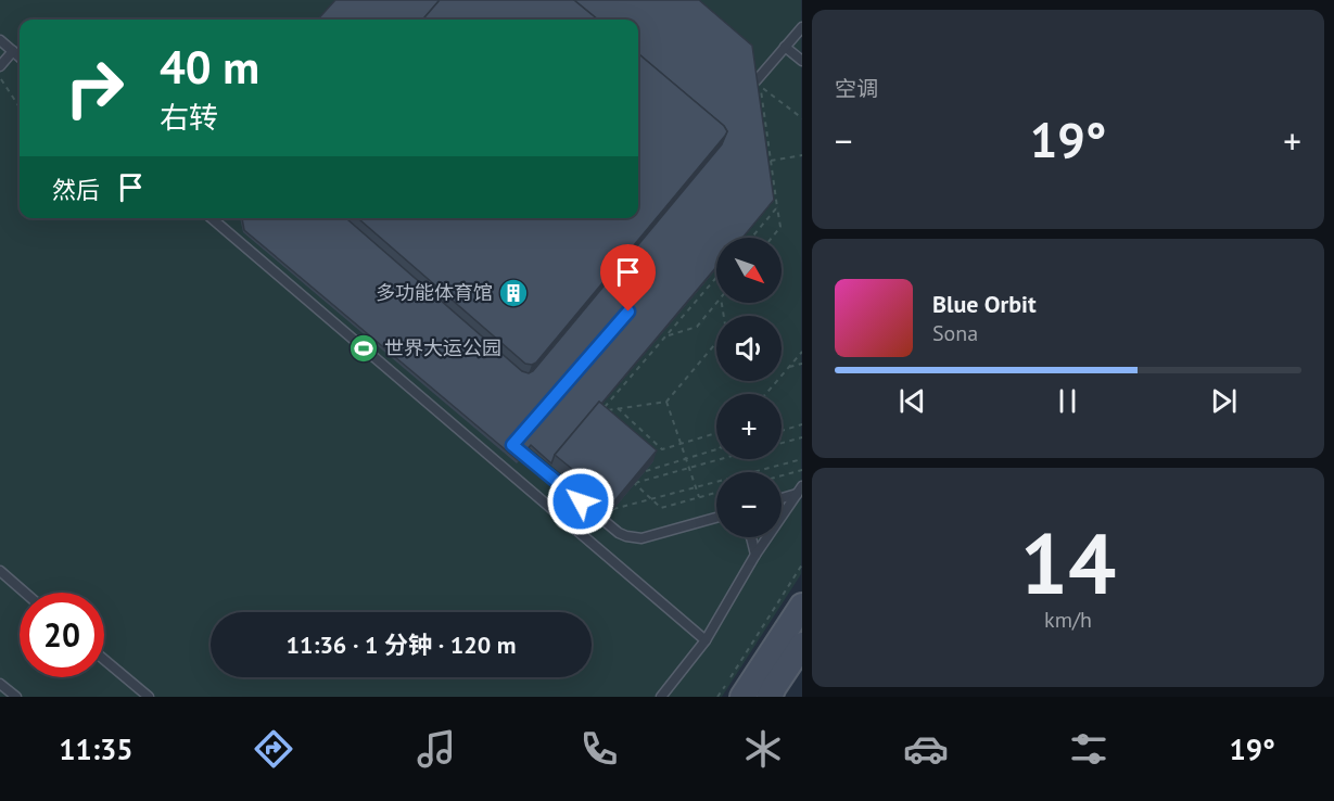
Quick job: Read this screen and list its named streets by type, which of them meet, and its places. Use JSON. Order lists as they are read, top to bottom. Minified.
{"places":{"building":["多功能体育馆"],"sports":["世界大运公园"]},"north":"bottom right","page":{"tile":["空调",["14","km/h"]],"turn":["40 m","右转"],"heat":["−","19°","+"],"then":"然后","map_buttons":["+","−"],"song":["Blue Orbit","Sona"],"limit":"20","trip":"11:36 · 1 分钟 · 120 m","tabs":["11:35","19°"]}}
